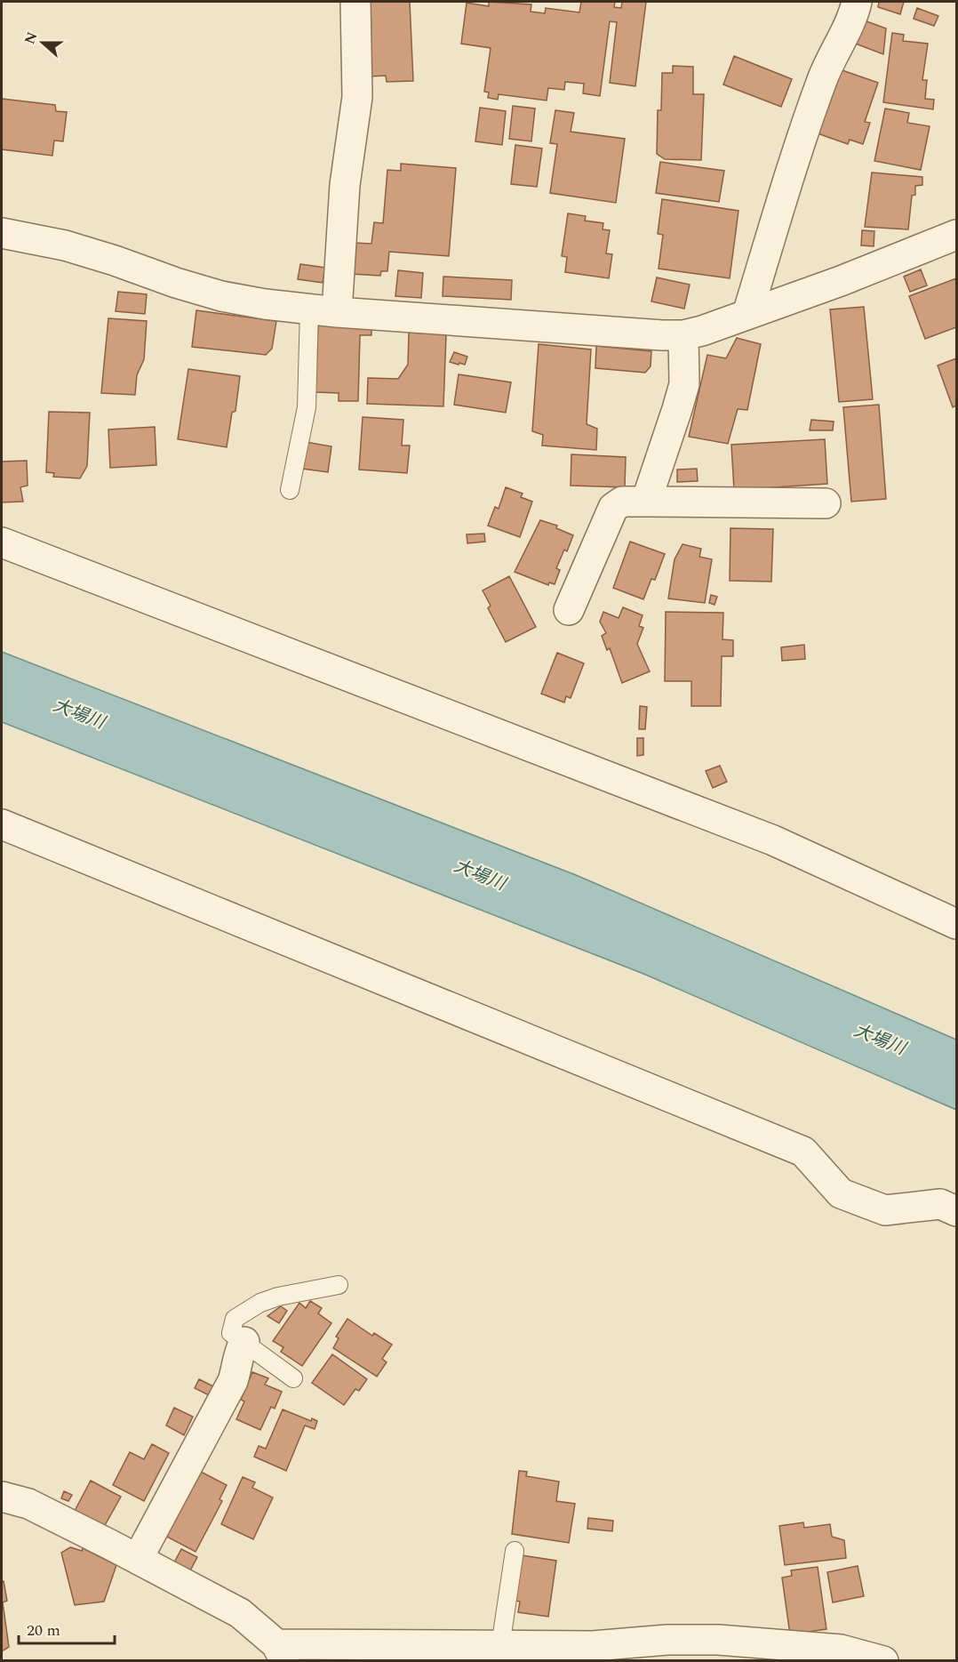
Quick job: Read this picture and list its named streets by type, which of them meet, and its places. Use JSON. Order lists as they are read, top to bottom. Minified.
{"water":["大場川"],"scale_bar":"20 m","north":"left"}
